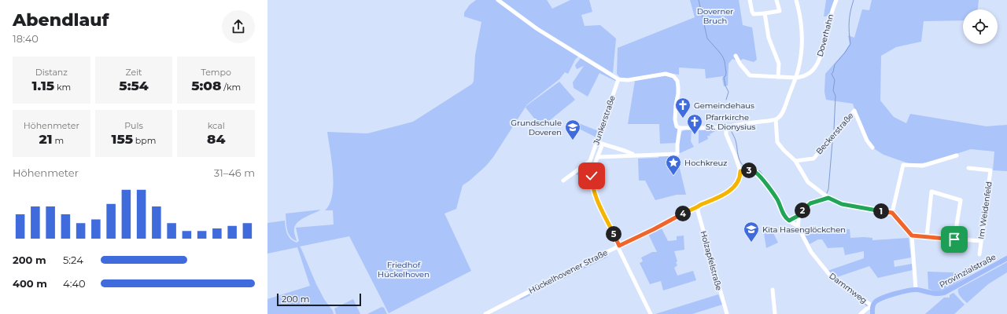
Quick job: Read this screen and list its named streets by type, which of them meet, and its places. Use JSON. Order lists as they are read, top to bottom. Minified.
{"streets":{"main road":["Provinzialstraße"],"street":["Doverhahn","Junkerstraße","Beckerstraße","Im Weidenfeld","Holzapfelstraße","Hückelhovener Straße","Dammweg"]},"crossings":[["Holzapfelstraße","Hückelhovener Straße"],["Provinzialstraße","Dammweg"]],"parks":["Doverner Bruch","Friedhof Hückelhoven"],"places":{"church":["Gemeindehaus","Pfarrkirche St. Dionysius"],"school or university":["Grundschule Doveren","Kita Hasenglöckchen"],"place":["Hochkreuz"]},"scale_bar":"200 m","page":{"heading":["Abendlauf","18:40"],"stats":[["Distanz","1.15 km"],["Zeit","5:54"],["Tempo","5:08 /km"],["Höhenmeter","21 m"],["Puls","155 bpm"],["kcal","84"]],"chart":["Höhenmeter","31–46 m"],"pins":["3","2","1","4","5"],"list":[{"name":"200 m","note":"5:24"},{"name":"400 m","note":"4:40"}],"scale":"200 m"}}
